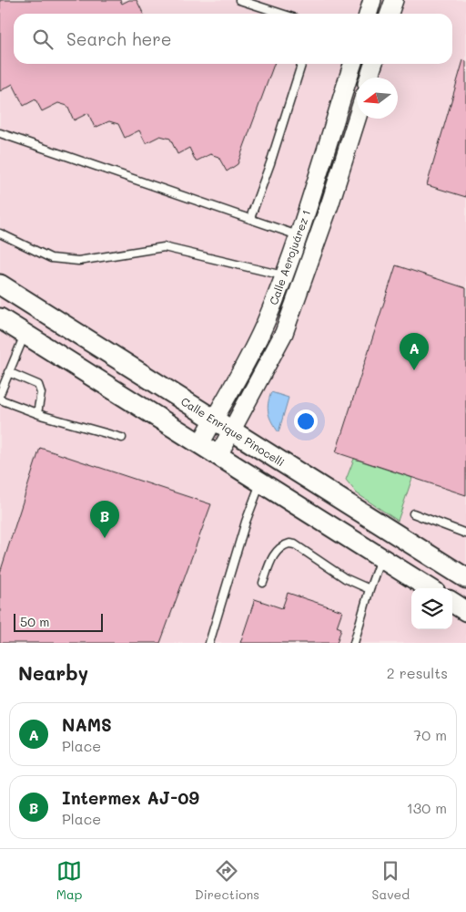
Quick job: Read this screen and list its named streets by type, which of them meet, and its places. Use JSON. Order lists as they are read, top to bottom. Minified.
{"streets":{"main road":["Calle Enrique Pinocelli"],"street":["Calle Aerojuárez 1"]},"crossings":[["Calle Aerojuárez 1","Calle Enrique Pinocelli"]],"scale_bar":"50 m","north":"left","page":{"search":"Search here","pins":["A","B"],"scale":"50 m","heading":["Nearby","2 results"],"list":[{"mark":"A","name":"NAMS","note":"Place","value":"70 m"},{"mark":"B","name":"Intermex AJ-09","note":"Place","value":"130 m"}],"nav":["Map","Directions","Saved"]}}
